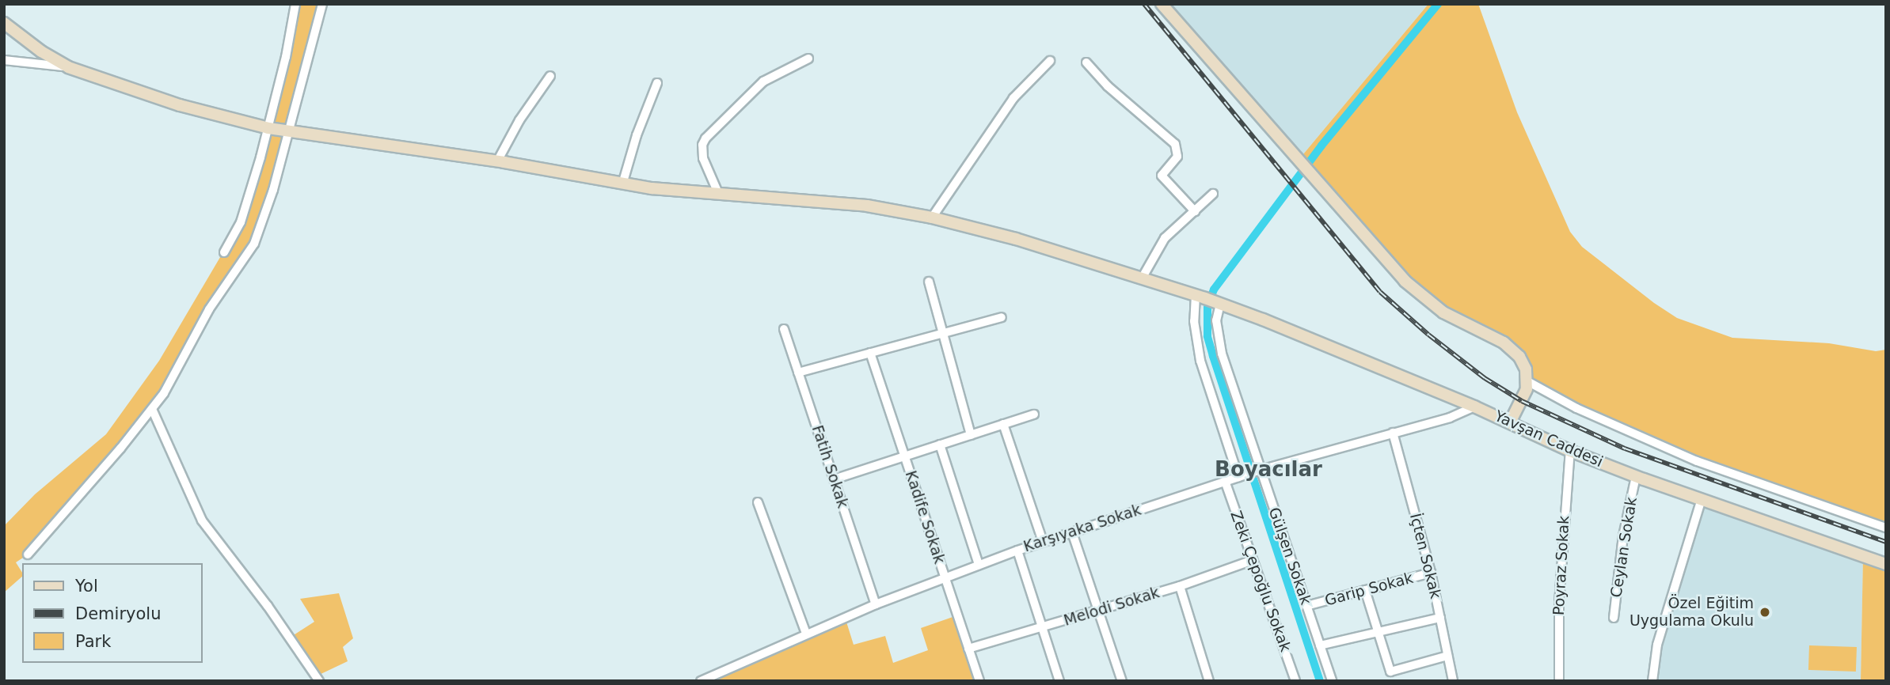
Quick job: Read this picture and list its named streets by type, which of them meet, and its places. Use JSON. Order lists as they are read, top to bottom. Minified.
{"streets":{"street":["Yavşan Caddesi","Fatih Sokak","Kadife Sokak","Karşıyaka Sokak","Ceylan Sokak","Gülşen Sokak","İçten Sokak","Poyraz Sokak","Zeki Çepoğlu Sokak","Garip Sokak","Melodi Sokak"]},"crossings":[["Yavşan Caddesi","Karşıyaka Sokak"],["Yavşan Caddesi","Ceylan Sokak"],["Yavşan Caddesi","Gülşen Sokak"],["Yavşan Caddesi","Poyraz Sokak"],["Fatih Sokak","Karşıyaka Sokak"],["Kadife Sokak","Karşıyaka Sokak"],["Kadife Sokak","Melodi Sokak"],["Karşıyaka Sokak","Gülşen Sokak"],["Karşıyaka Sokak","İçten Sokak"],["Karşıyaka Sokak","Zeki Çepoğlu Sokak"],["Gülşen Sokak","Garip Sokak"],["İçten Sokak","Garip Sokak"],["Zeki Çepoğlu Sokak","Melodi Sokak"]],"districts":["Boyacılar"],"places":["Özel Eğitim Uygulama Okulu"],"legend":["Yol","Demiryolu","Park"]}
